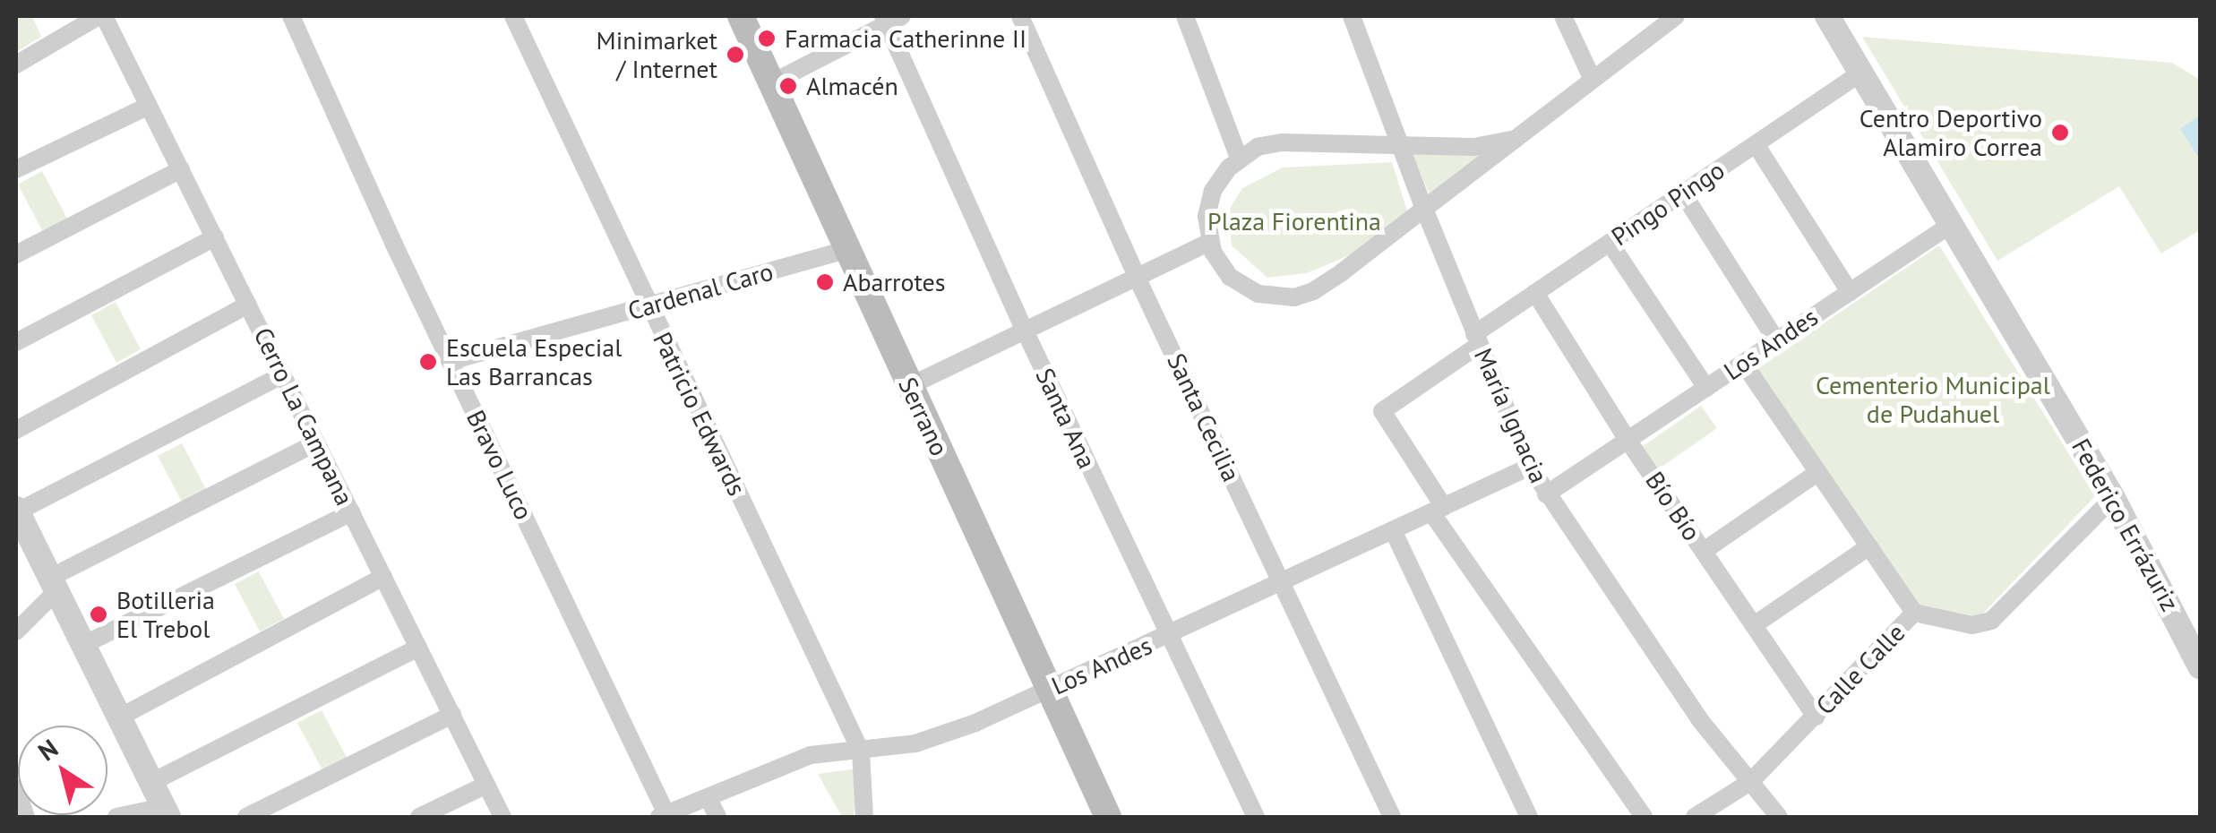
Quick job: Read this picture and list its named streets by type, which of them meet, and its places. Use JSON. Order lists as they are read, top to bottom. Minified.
{"streets":{"main road":["Serrano"],"street":["Pingo Pingo","Cardenal Caro","Los Andes","Patricio Edwards","María Ignacia","Cerro La Campana","Santa Cecilia","Santa Ana","Bravo Luco","Bío Bío","Federico Errázuriz","Calle Calle"]},"crossings":[["Pingo Pingo","Los Andes"],["Pingo Pingo","María Ignacia"],["Pingo Pingo","Bío Bío"],["Pingo Pingo","Federico Errázuriz"],["Cardenal Caro","Patricio Edwards"],["Cardenal Caro","Serrano"],["Cardenal Caro","Bravo Luco"],["Los Andes","Patricio Edwards"],["Los Andes","María Ignacia"],["Los Andes","Serrano"],["Los Andes","Santa Cecilia"],["Los Andes","Santa Ana"],["Los Andes","Bravo Luco"],["Los Andes","Bío Bío"],["Los Andes","Federico Errázuriz"],["María Ignacia","Calle Calle"],["Bío Bío","Calle Calle"],["Federico Errázuriz","Calle Calle"]],"parks":["Plaza Fiorentina","Cementerio Municipal de Pudahuel"],"places":["Farmacia Catherinne II","Minimarket / Internet","Almacén","Centro Deportivo Alamiro Correa","Abarrotes","Escuela Especial Las Barrancas","Botilleria El Trebol"],"north":"top left"}
